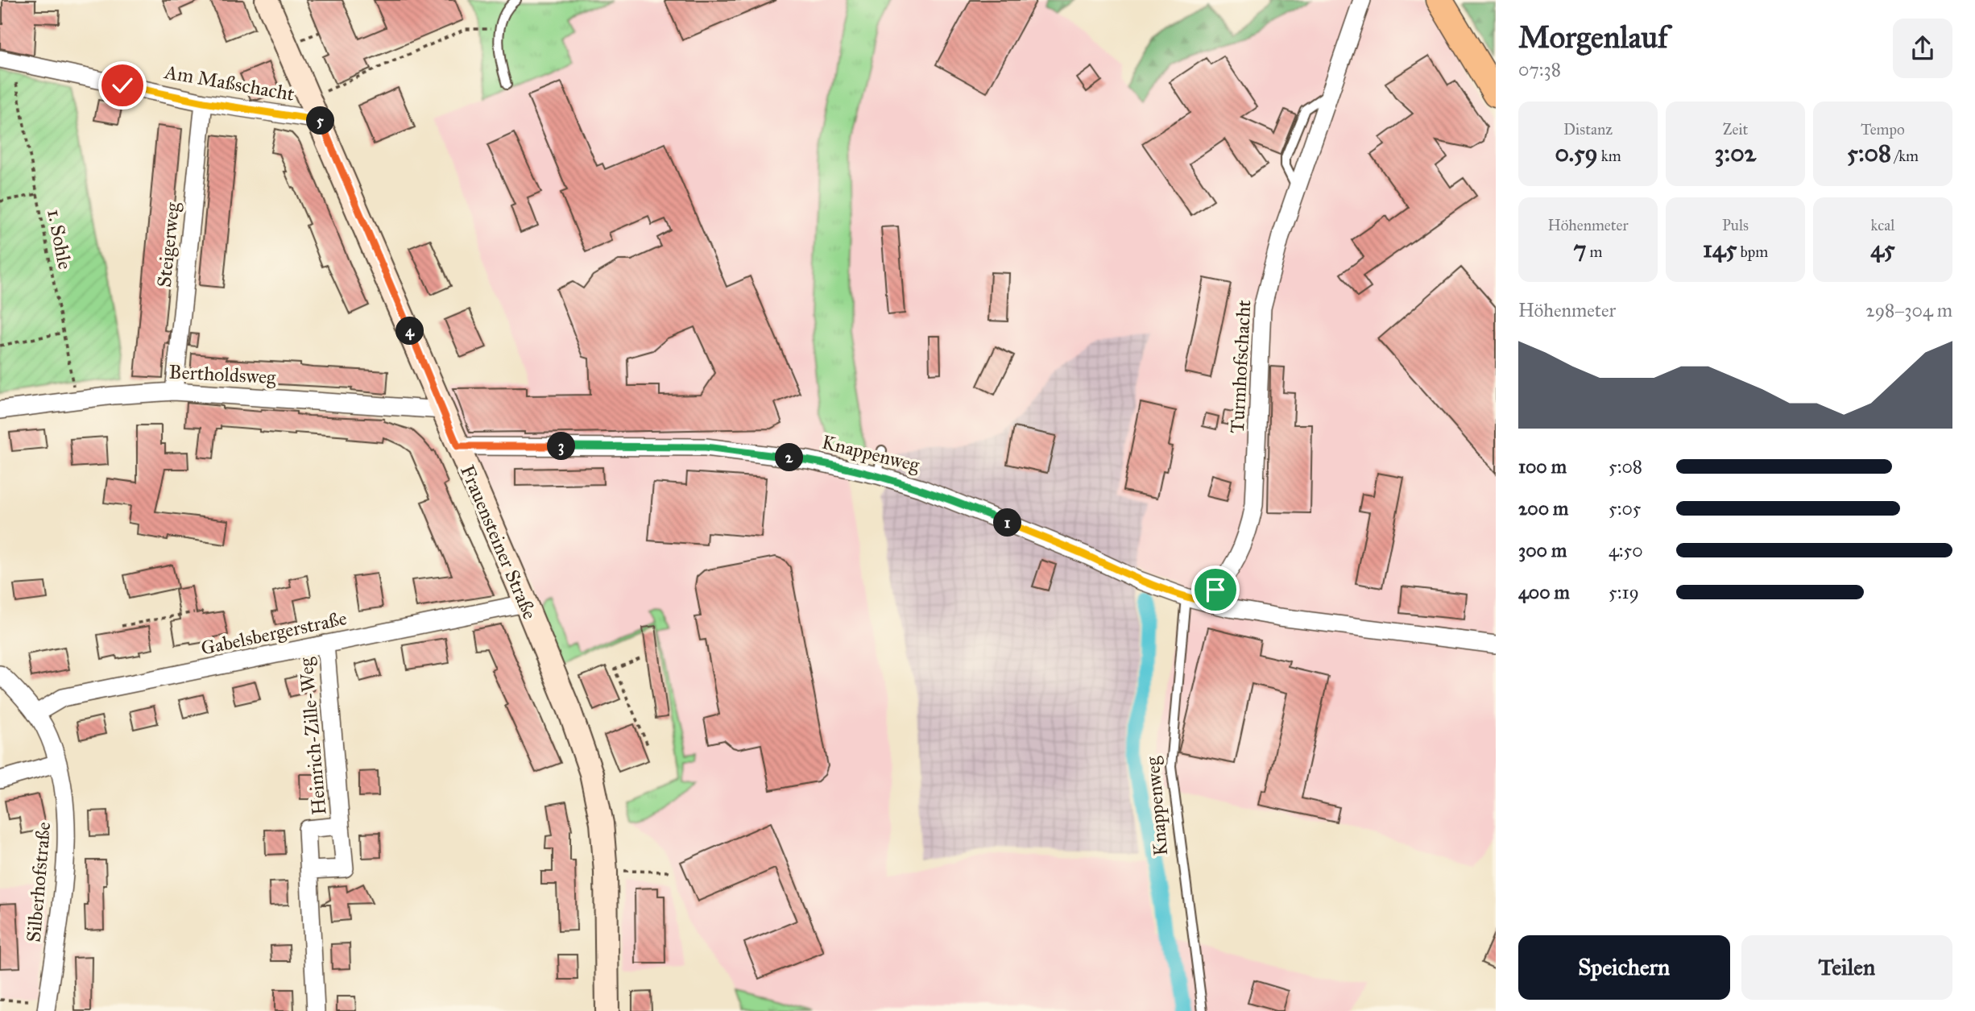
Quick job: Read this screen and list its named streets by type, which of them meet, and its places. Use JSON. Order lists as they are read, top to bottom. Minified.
{"streets":{"main road":["Frauensteiner Straße"],"street":["Am Maßschacht","Steigerweg","Turmhofschacht","Bertholdsweg","Knappenweg","Gabelsbergerstraße","Heinrich-Zille-Weg","Silberhofstraße"],"path":["1. Sohle"]},"crossings":[["Am Maßschacht","Steigerweg"],["Am Maßschacht","Frauensteiner Straße"],["1. Sohle","Bertholdsweg"],["Steigerweg","Bertholdsweg"],["Turmhofschacht","Knappenweg"],["Bertholdsweg","Frauensteiner Straße"],["Knappenweg","Frauensteiner Straße"],["Frauensteiner Straße","Gabelsbergerstraße"],["Gabelsbergerstraße","Heinrich-Zille-Weg"],["Gabelsbergerstraße","Silberhofstraße"]],"page":{"heading":["Morgenlauf","07:38"],"stats":[["Distanz","0.59 km"],["Zeit","3:02"],["Tempo","5:08 /km"],["Höhenmeter","7 m"],["Puls","145 bpm"],["kcal","45"]],"pins":["5","4","3","2","1"],"chart":["Höhenmeter","298–304 m"],"list":[{"name":"100 m","note":"5:08"},{"name":"200 m","note":"5:05"},{"name":"300 m","note":"4:50"},{"name":"400 m","note":"5:19"}],"buttons":["Speichern","Teilen"]}}
